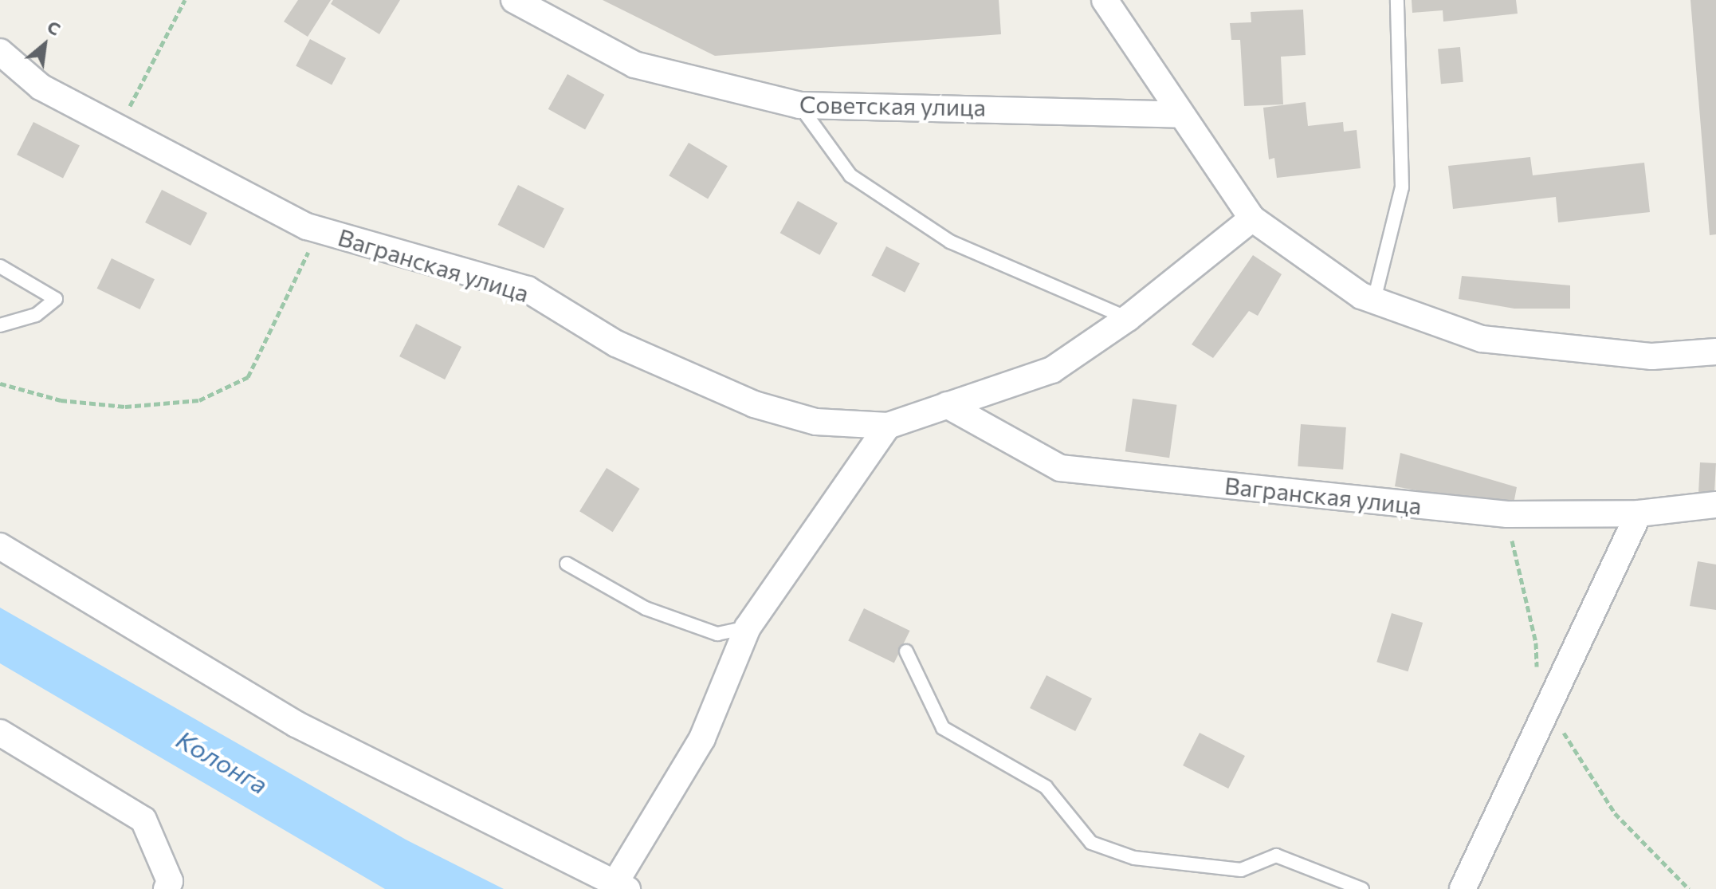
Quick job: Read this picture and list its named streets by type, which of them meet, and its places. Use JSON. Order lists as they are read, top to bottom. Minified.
{"streets":{"street":["Советская улица","Вагранская улица"]},"water":["Колонга"],"north":"top right"}
